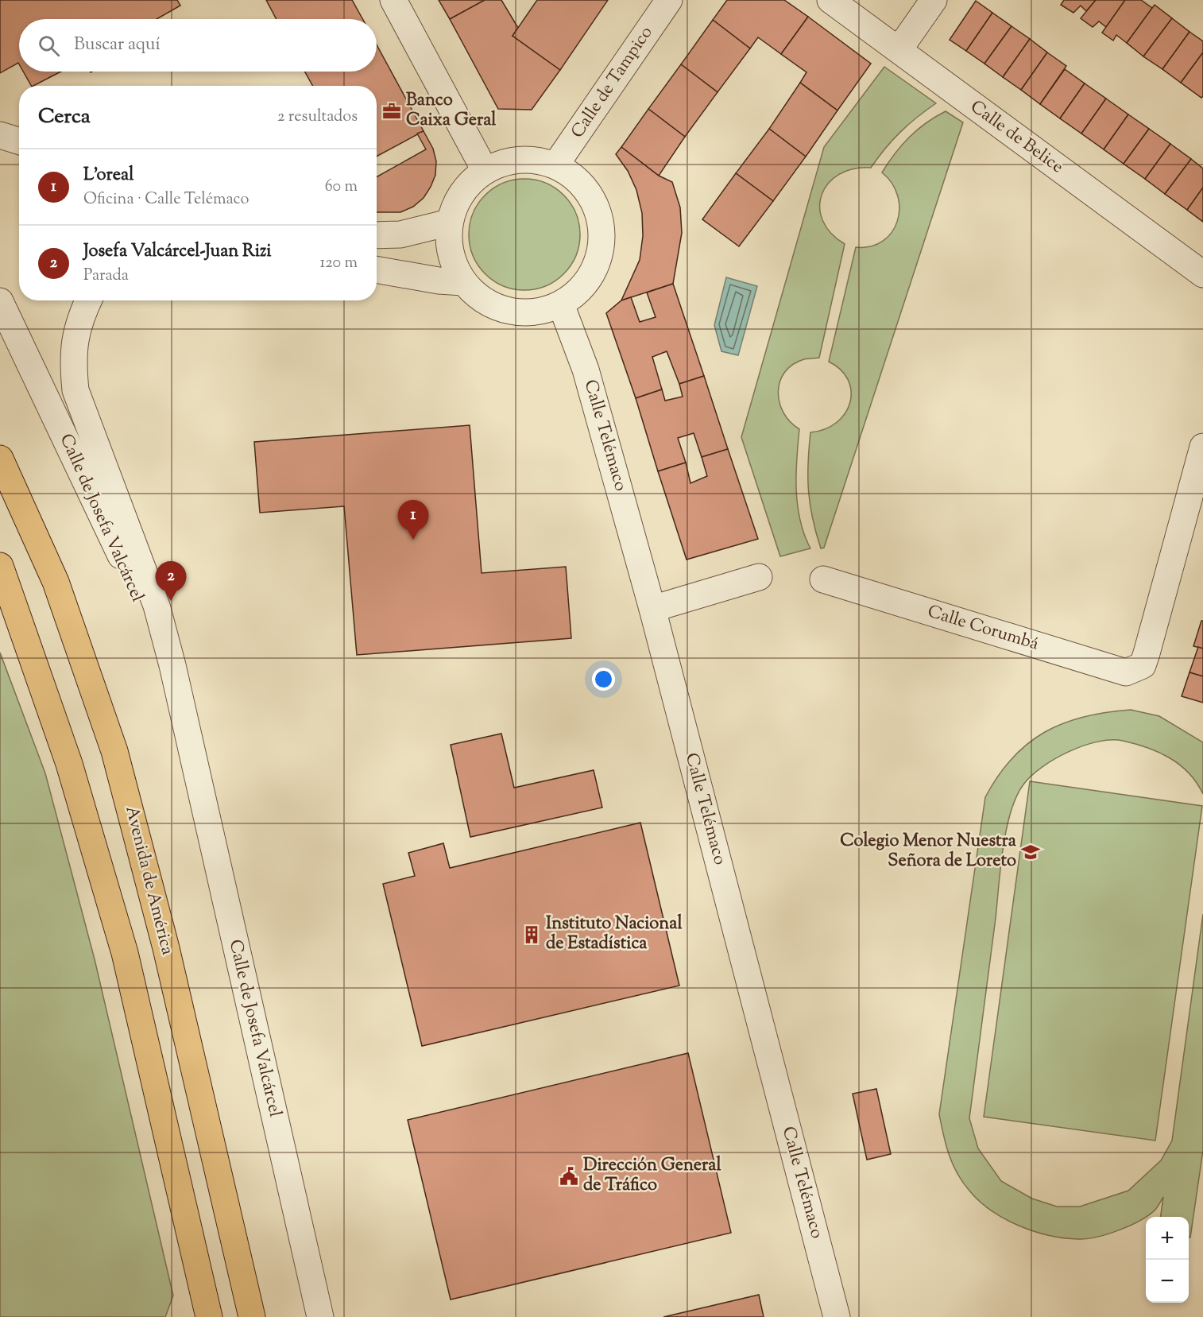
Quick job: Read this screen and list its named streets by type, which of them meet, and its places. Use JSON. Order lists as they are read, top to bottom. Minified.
{"streets":{"highway":["Avenida de América"],"street":["Calle de Tampico","Calle de Belice","Calle Telémaco","Calle de Josefa Valcárcel","Calle Corumbá"]},"crossings":[["Calle de Tampico","Calle Telémaco"]],"places":{"office":["Banco Caixa Geral"],"school or university":["Colegio Menor Nuestra Señora de Loreto"],"building":["Instituto Nacional de Estadística"],"public building":["Dirección General de Tráfico"]},"page":{"search":"Buscar aquí","heading":["Cerca","2 resultados"],"list":[{"mark":"1","name":"L'oreal","note":"Oficina · Calle Telémaco","value":"60 m"},{"mark":"2","name":"Josefa Valcárcel-Juan Rizi","note":"Parada","value":"120 m"}],"pins":["1","2"],"map_buttons":["+","−"]}}
